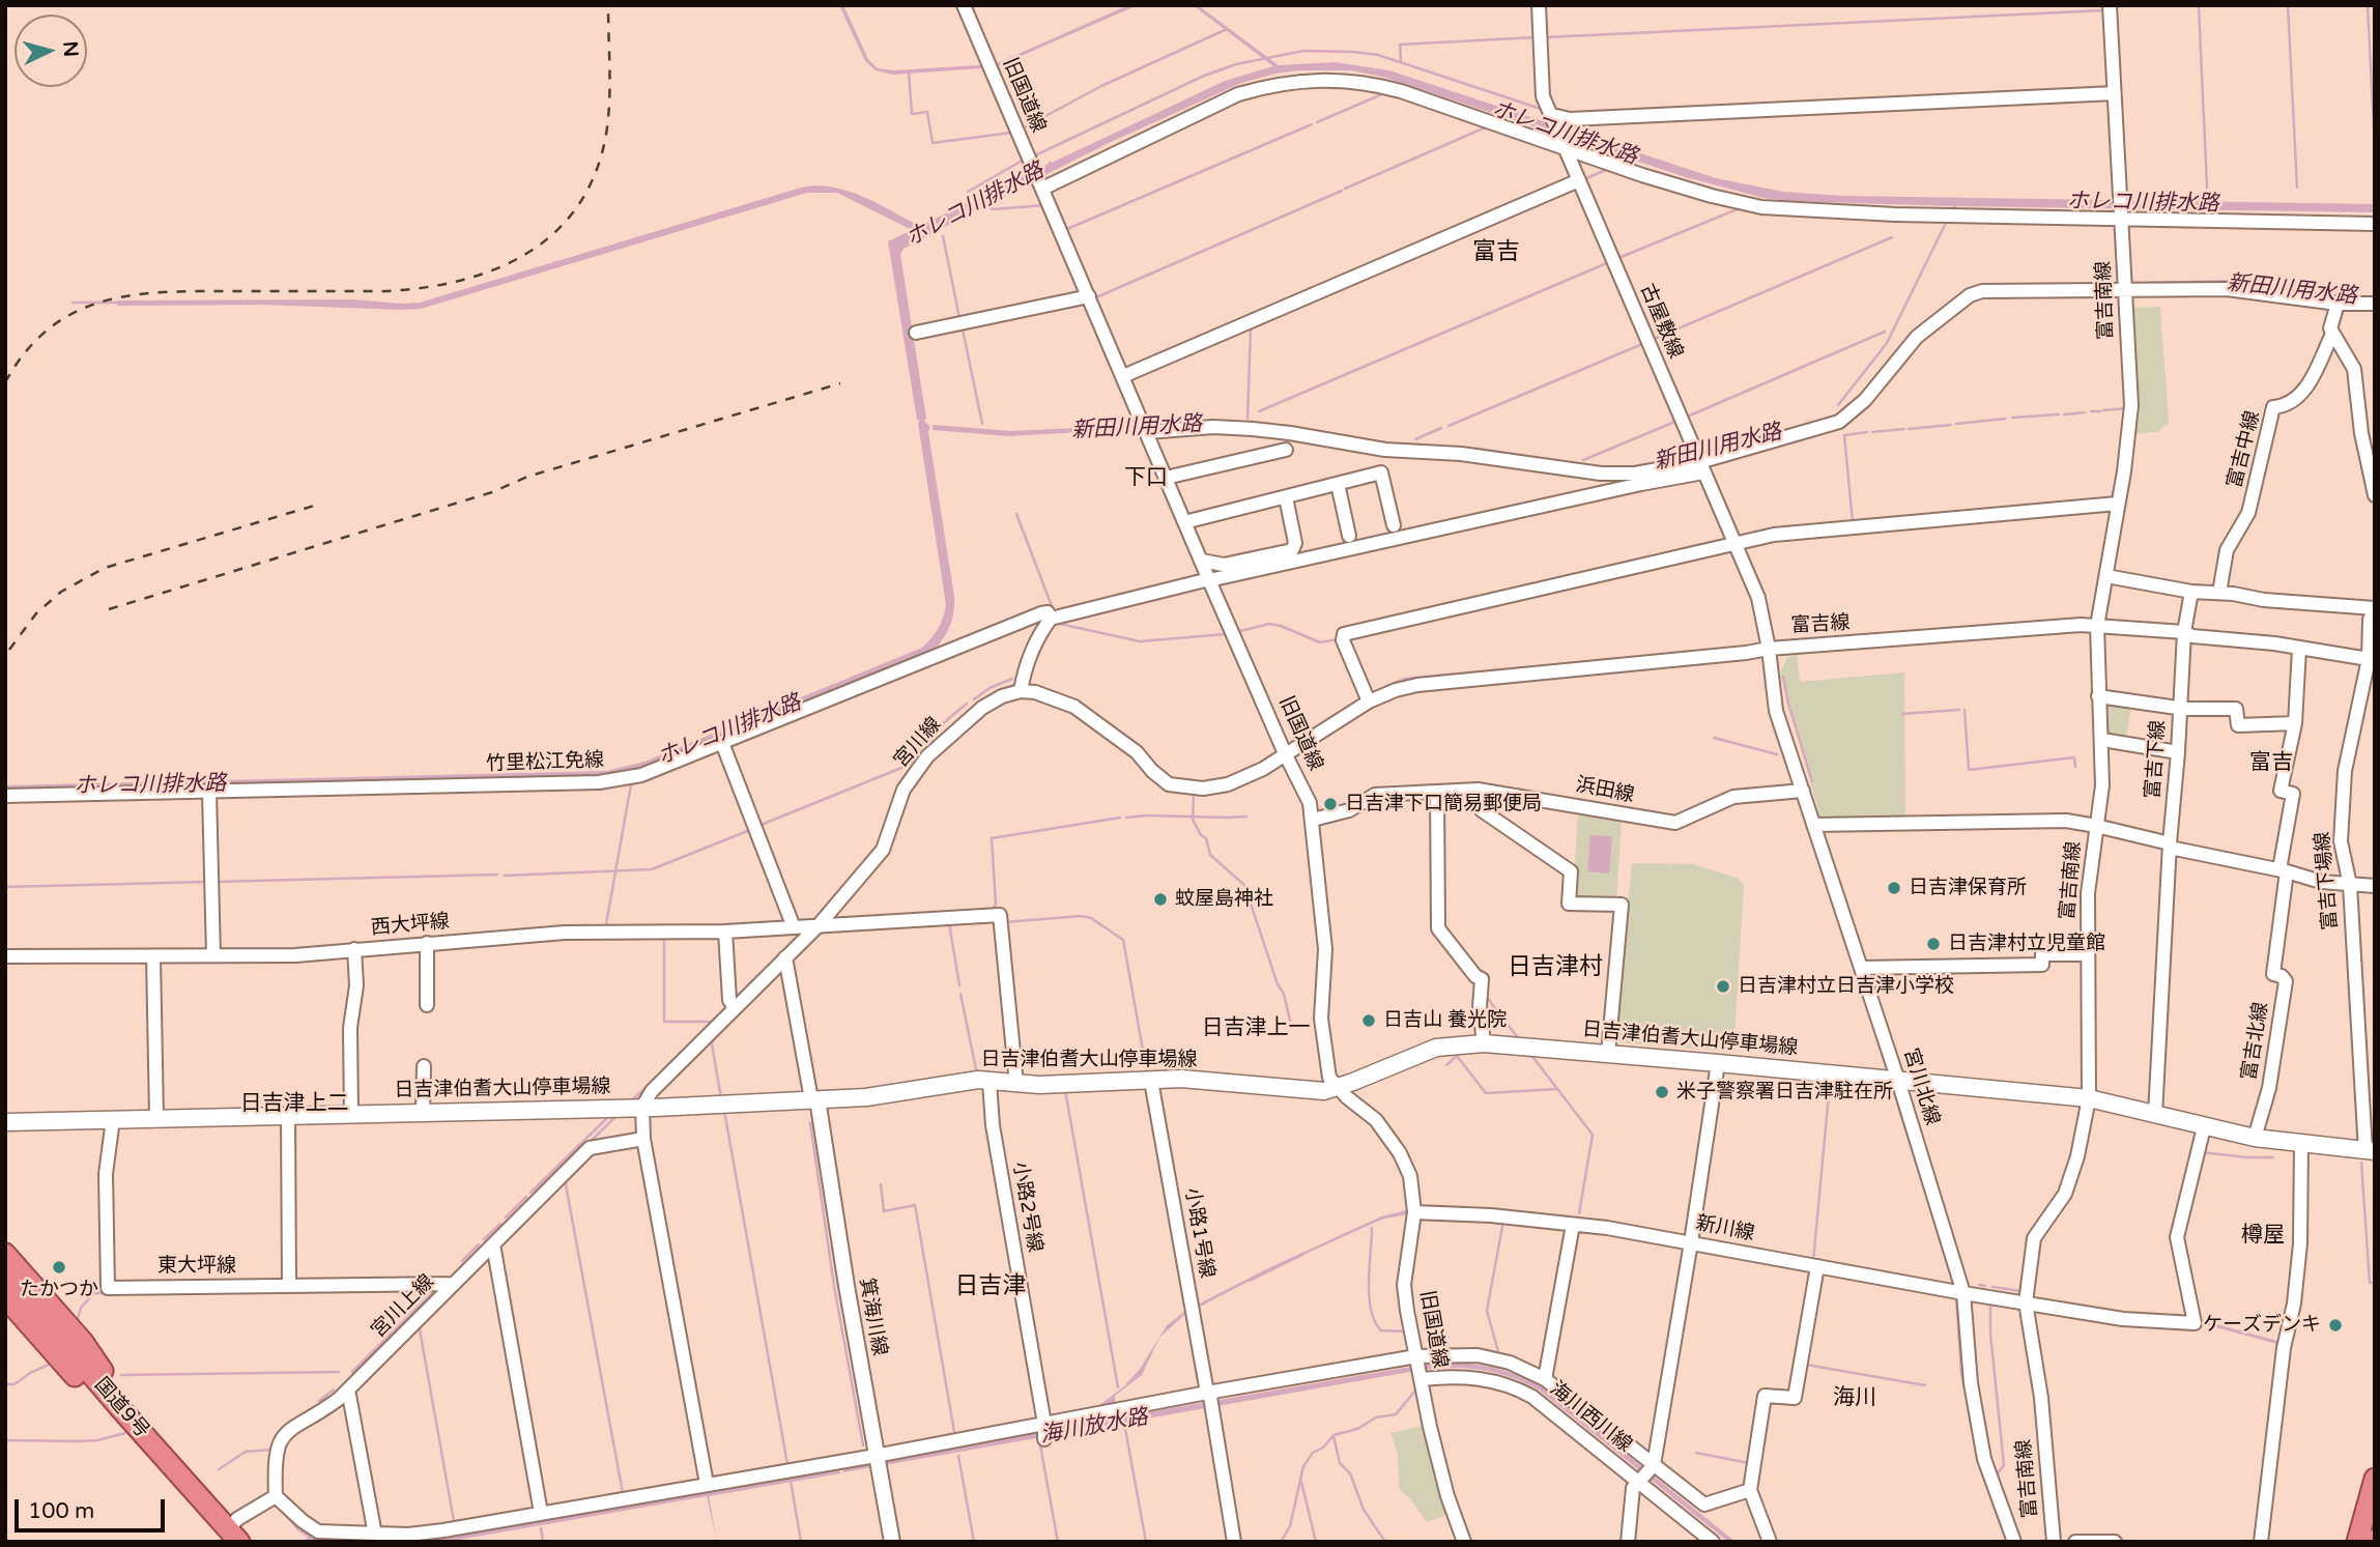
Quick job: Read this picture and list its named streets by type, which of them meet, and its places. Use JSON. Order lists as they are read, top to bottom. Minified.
{"streets":{"highway":["国道9号"],"main road":["日吉津伯耆大山停車場線"],"street":["旧国道線","富吉南線","古屋敷線","富吉中線","富吉線","宮川線","富吉下線","竹里松江免線","浜田線","富吉下場線","西大坪線","富吉北線","宮川北線","小路2号線","新川線","小路1号線","東大坪線","宮川上線","箕海川線","海川西川線"]},"crossings":[["旧国道線","富吉線"],["旧国道線","浜田線"],["旧国道線","日吉津伯耆大山停車場線"],["旧国道線","新川線"],["旧国道線","海川西川線"],["富吉南線","富吉線"],["富吉南線","日吉津伯耆大山停車場線"],["富吉南線","新川線"],["古屋敷線","富吉線"],["古屋敷線","宮川北線"],["富吉線","富吉下線"],["富吉線","富吉下場線"],["富吉線","富吉北線"],["富吉線","宮川北線"],["宮川線","西大坪線"],["宮川線","日吉津伯耆大山停車場線"],["富吉下線","日吉津伯耆大山停車場線"],["浜田線","宮川北線"],["富吉下場線","日吉津伯耆大山停車場線"],["西大坪線","日吉津伯耆大山停車場線"],["日吉津伯耆大山停車場線","富吉北線"],["日吉津伯耆大山停車場線","宮川北線"],["日吉津伯耆大山停車場線","小路2号線"],["日吉津伯耆大山停車場線","新川線"],["日吉津伯耆大山停車場線","小路1号線"],["日吉津伯耆大山停車場線","東大坪線"],["日吉津伯耆大山停車場線","箕海川線"],["宮川北線","新川線"],["東大坪線","宮川上線"]],"districts":["富吉","下口","富吉","日吉津村","日吉津上一","日吉津上二","樽屋","日吉津","海川"],"water":["ホレコ川排水路","新田川用水路","海川放水路"],"places":["日吉津下口簡易郵便局","日吉津保育所","蚊屋島神社","日吉津村立児童館","日吉津村立日吉津小学校","日吉山 養光院","米子警察署日吉津駐在所","たかつか","ケーズデンキ"],"scale_bar":"100 m","north":"right"}
